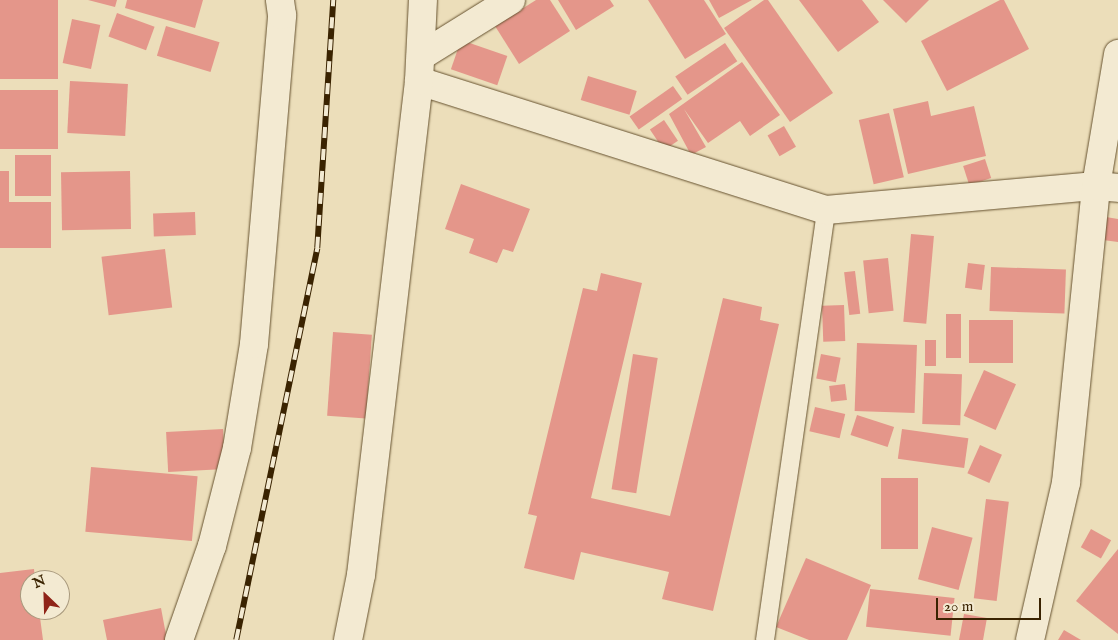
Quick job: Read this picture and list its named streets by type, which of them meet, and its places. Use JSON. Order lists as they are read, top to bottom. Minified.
{"scale_bar":"20 m","north":"top left"}
